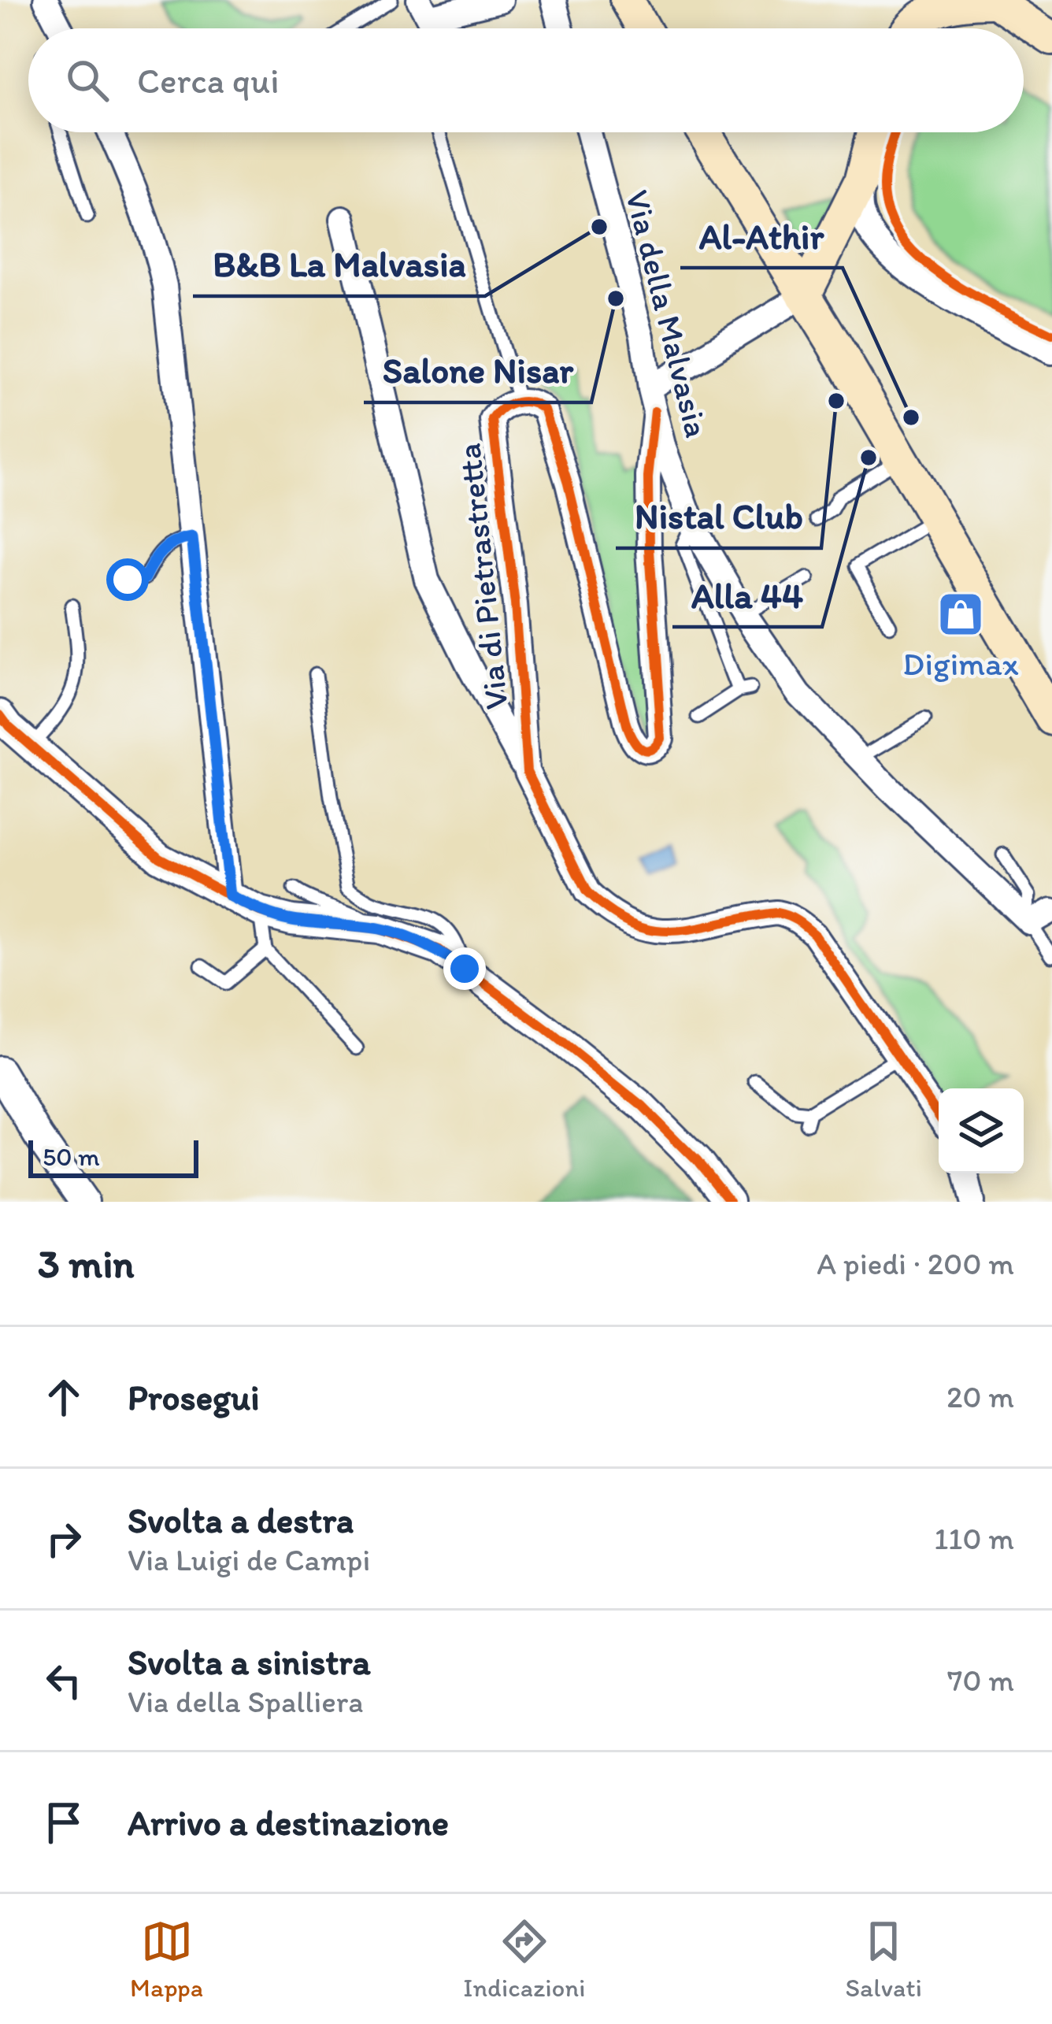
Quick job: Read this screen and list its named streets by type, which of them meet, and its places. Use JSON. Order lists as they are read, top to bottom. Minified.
{"streets":{"street":["Via della Malvasia","Via di Pietrastretta"]},"places":{"other":["B&B La Malvasia","Salone Nisar","Nistal Club","Al-Athir","Alla 44"],"shop":["Digimax"]},"scale_bar":"50 m","page":{"search":"Cerca qui","scale":"50 m","heading":["3 min","A piedi · 200 m"],"list":[["Prosegui","20 m"],["Svolta a destra","Via Luigi de Campi","110 m"],["Svolta a sinistra","Via della Spalliera","70 m"],"Arrivo a destinazione"],"nav":["Mappa","Indicazioni","Salvati"]}}
